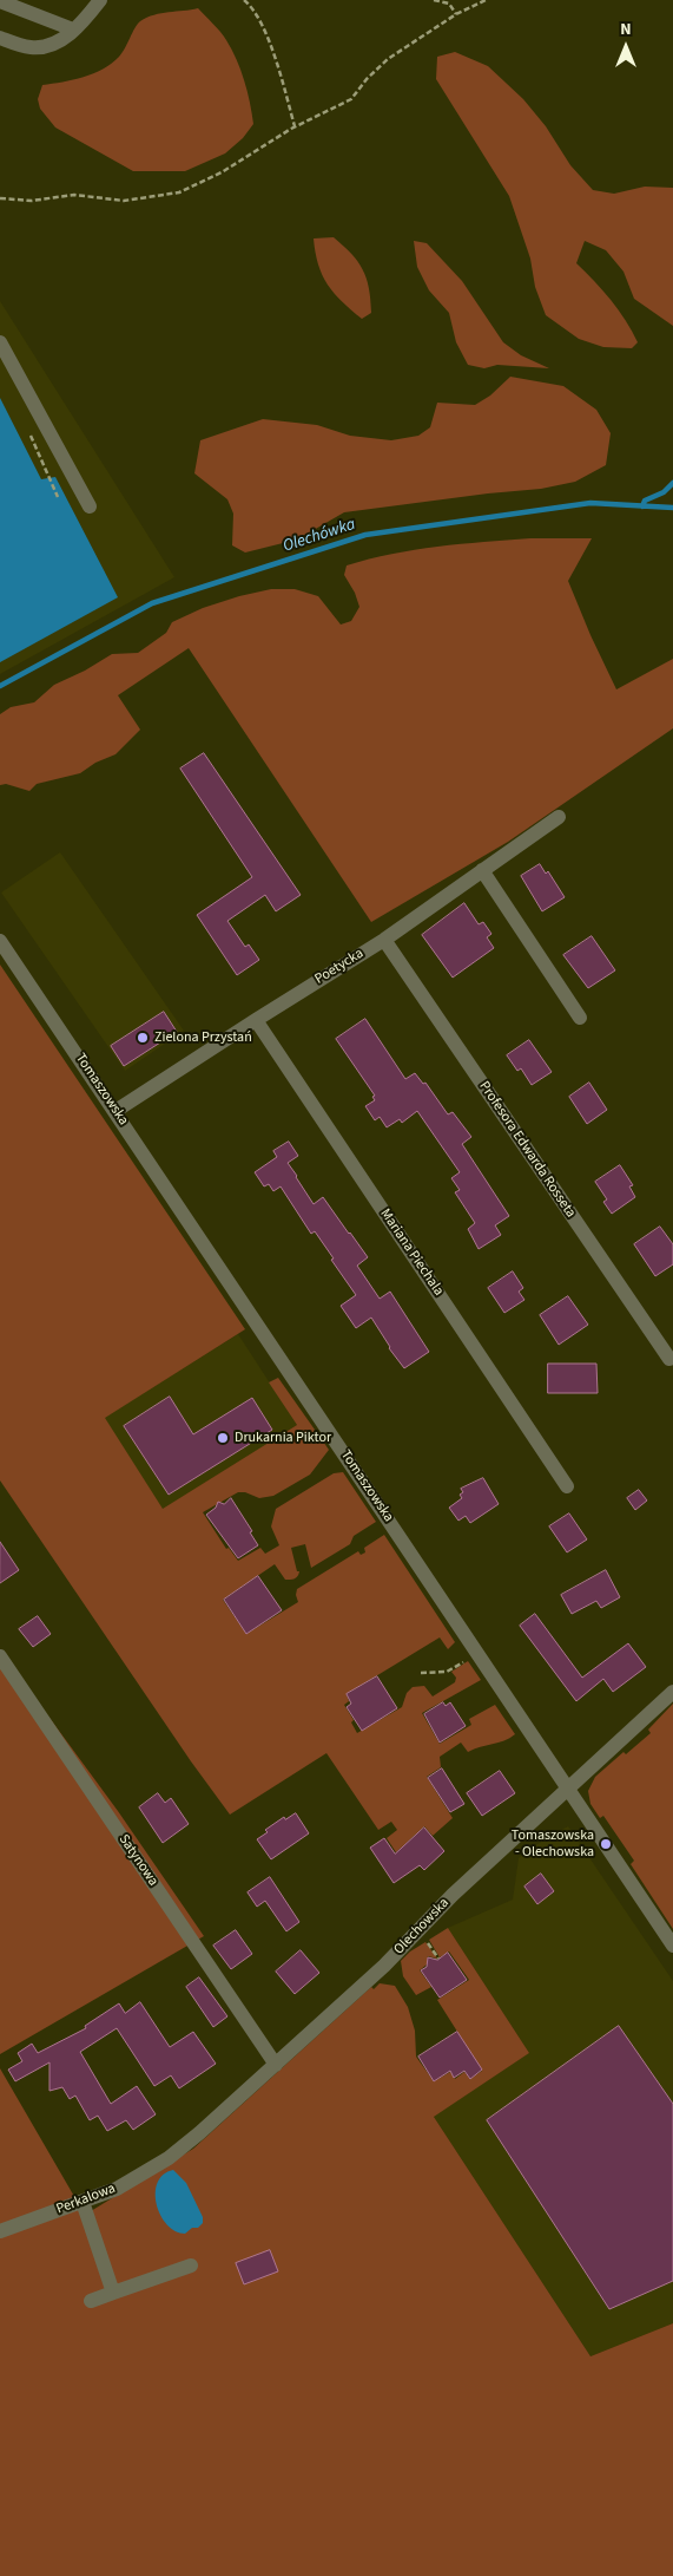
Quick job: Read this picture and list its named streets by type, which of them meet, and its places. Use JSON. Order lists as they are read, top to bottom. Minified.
{"streets":{"street":["Poetycka","Tomaszowska","Profesora Edwarda Rosseta","Mariana Piechala","Satynowa","Olechowska","Perkalowa"]},"crossings":[["Poetycka","Tomaszowska"],["Poetycka","Profesora Edwarda Rosseta"],["Poetycka","Mariana Piechala"],["Tomaszowska","Olechowska"],["Satynowa","Olechowska"],["Olechowska","Perkalowa"]],"water":["Olechówka"],"places":["Zielona Przystań","Drukarnia Piktor","Tomaszowska - Olechowska"],"north":"top"}
